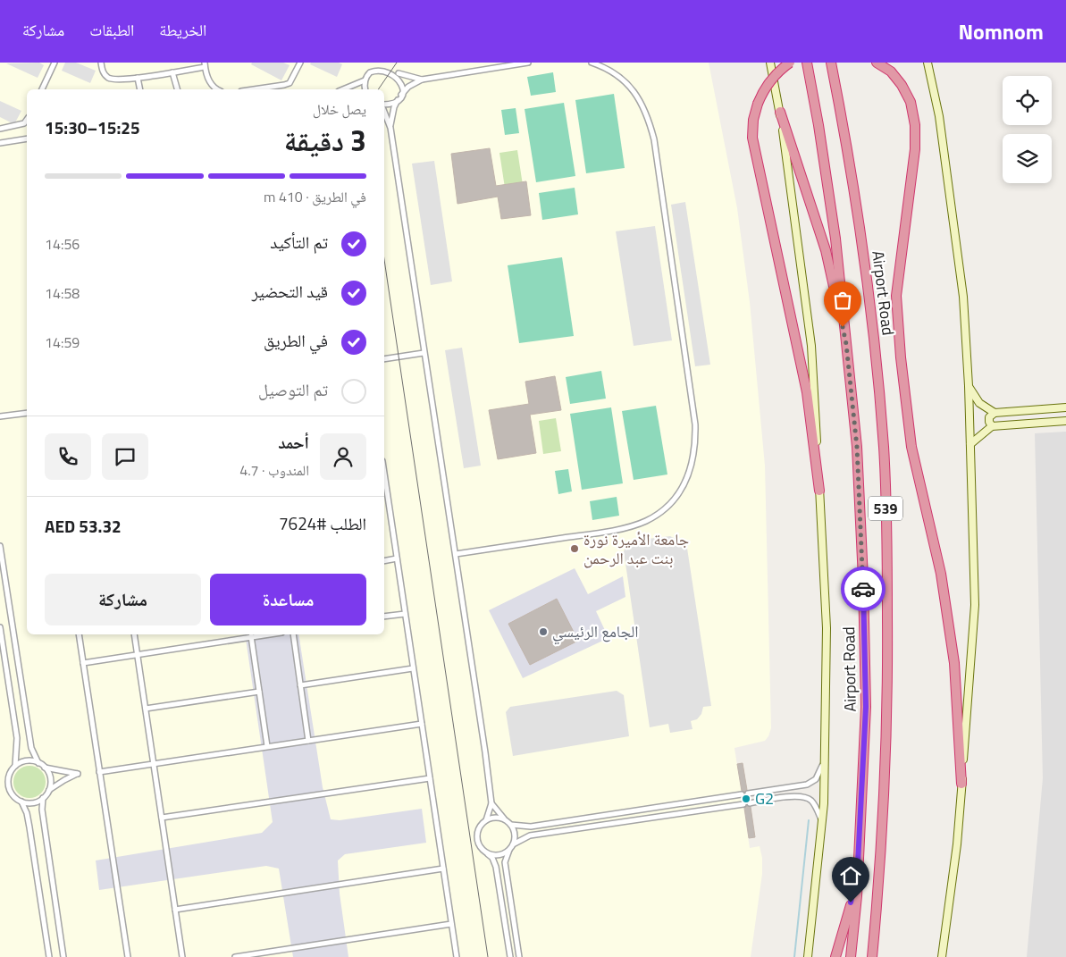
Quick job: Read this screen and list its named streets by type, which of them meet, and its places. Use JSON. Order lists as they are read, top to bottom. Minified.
{"streets":{"highway":["Airport Road","539"]},"places":["جامعة الأميرة نورة بنت عبد الرحمن","الجامع الرئيسي","G2"],"page":{"header":"Nomnom","nav":["الخريطة","الطبقات","مشاركة"],"heading":["3 دقيقة","يصل خلال","15:25–15:30"],"panel":["أحمد","المندوب · 4.7","الطلب #7624","AED 53.32"],"bar":"في الطريق · 410 m","list":[["تم التأكيد","14:56"],["قيد التحضير","14:58"],["في الطريق","14:59"],"تم التوصيل"],"buttons":["مساعدة","مشاركة"]}}
